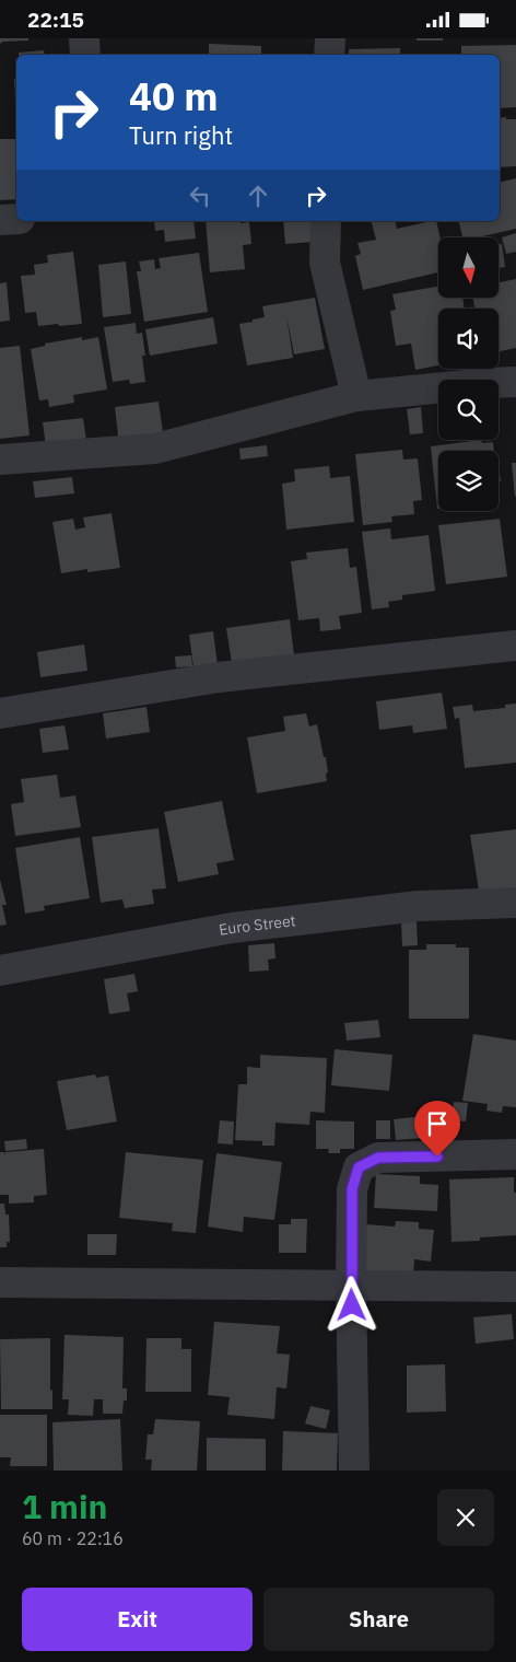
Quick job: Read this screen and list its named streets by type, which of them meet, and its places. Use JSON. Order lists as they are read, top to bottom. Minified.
{"streets":{"street":["Euro Street"]},"north":"bottom","page":{"status":"22:15","turn":["40 m","Turn right"],"heading":["1 min","60 m · 22:16"],"buttons":["Exit","Share"]}}
